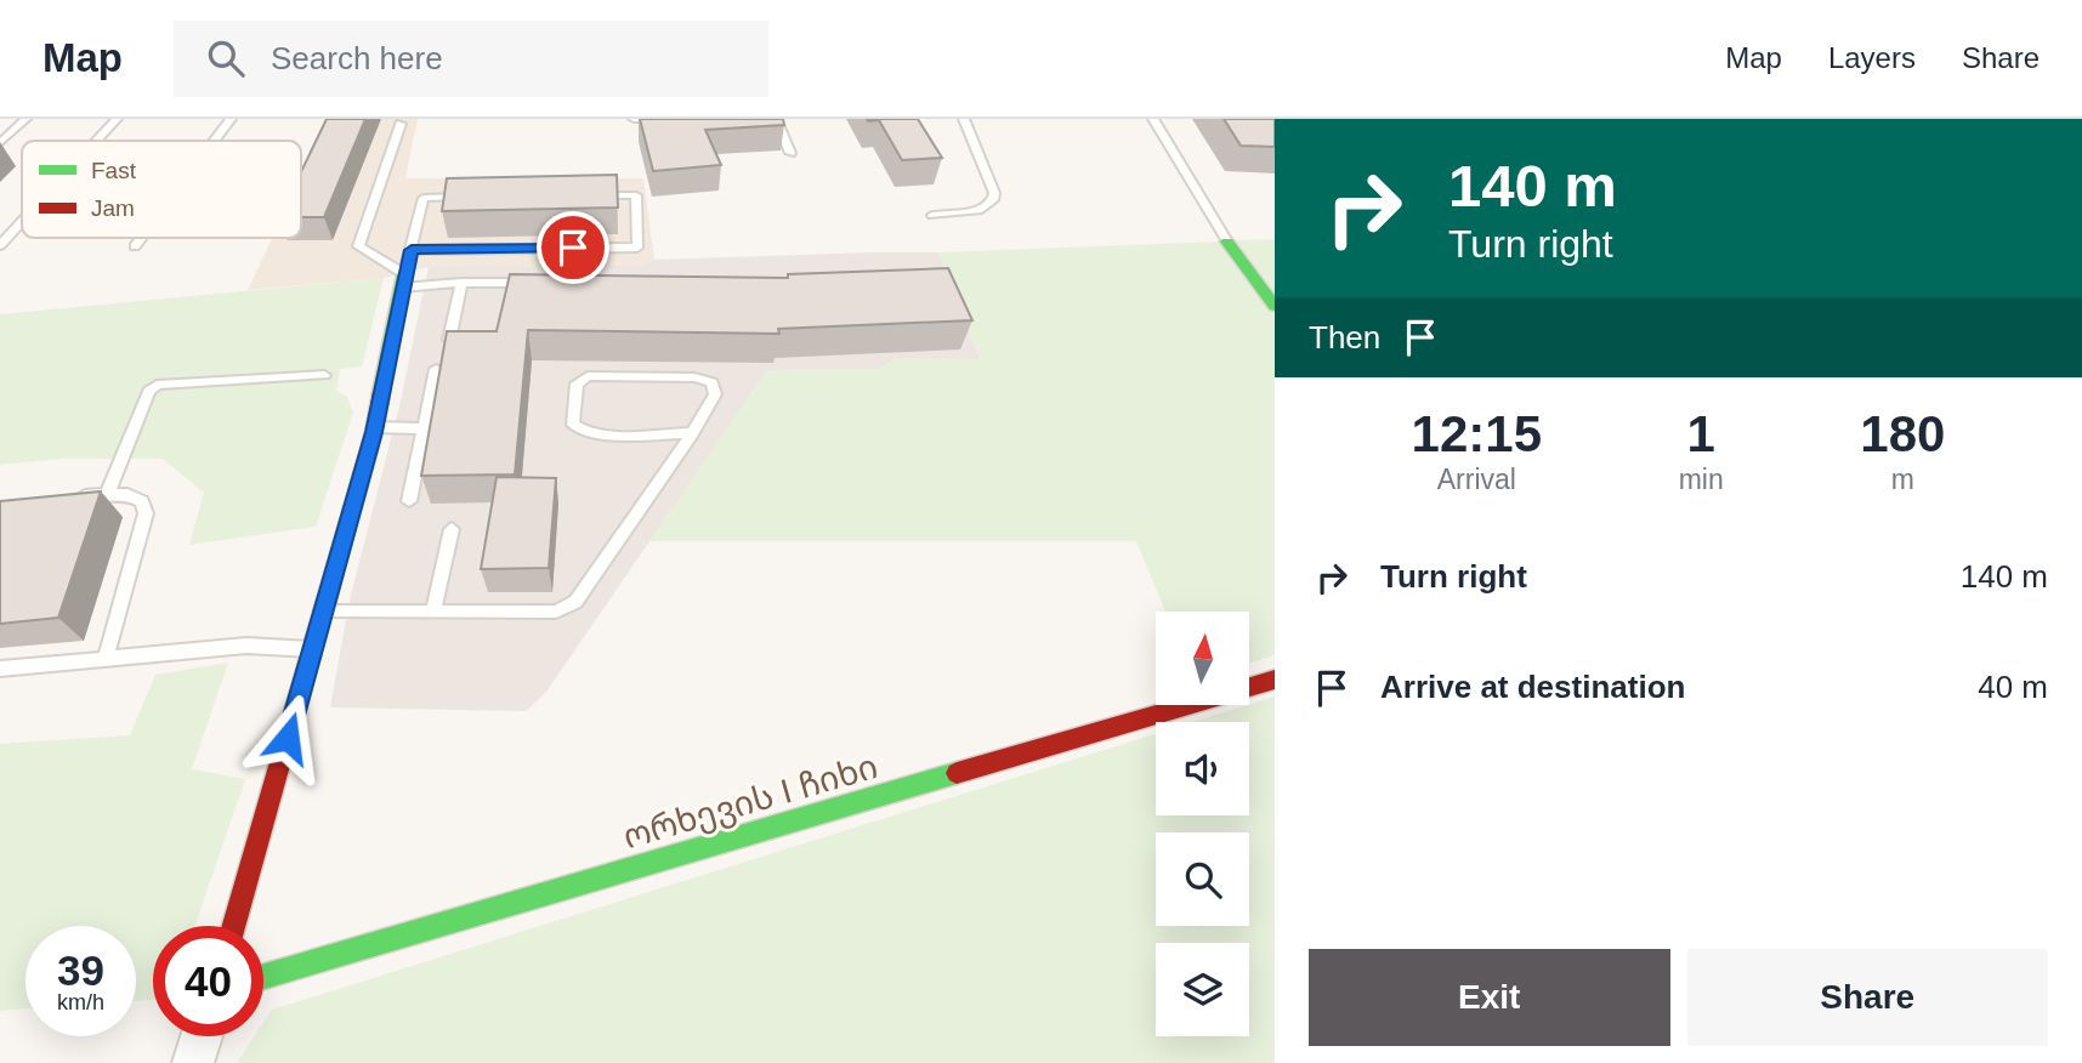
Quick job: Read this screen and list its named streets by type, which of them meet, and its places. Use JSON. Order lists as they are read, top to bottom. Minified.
{"streets":{"street":["ორხევის I ჩიხი"]},"legend":["Fast","Jam"],"north":"top","page":{"header":"Map","search":"Search here","nav":["Map","Layers","Share"],"turn":["140 m","Turn right"],"then":"Then","eta":["12:15","Arrival","1","min","180","m"],"list":[{"name":"Turn right","value":"140 m"},{"name":"Arrive at destination","value":"40 m"}],"speed":"39 km/h","limit":"40","buttons":["Exit","Share"]}}
